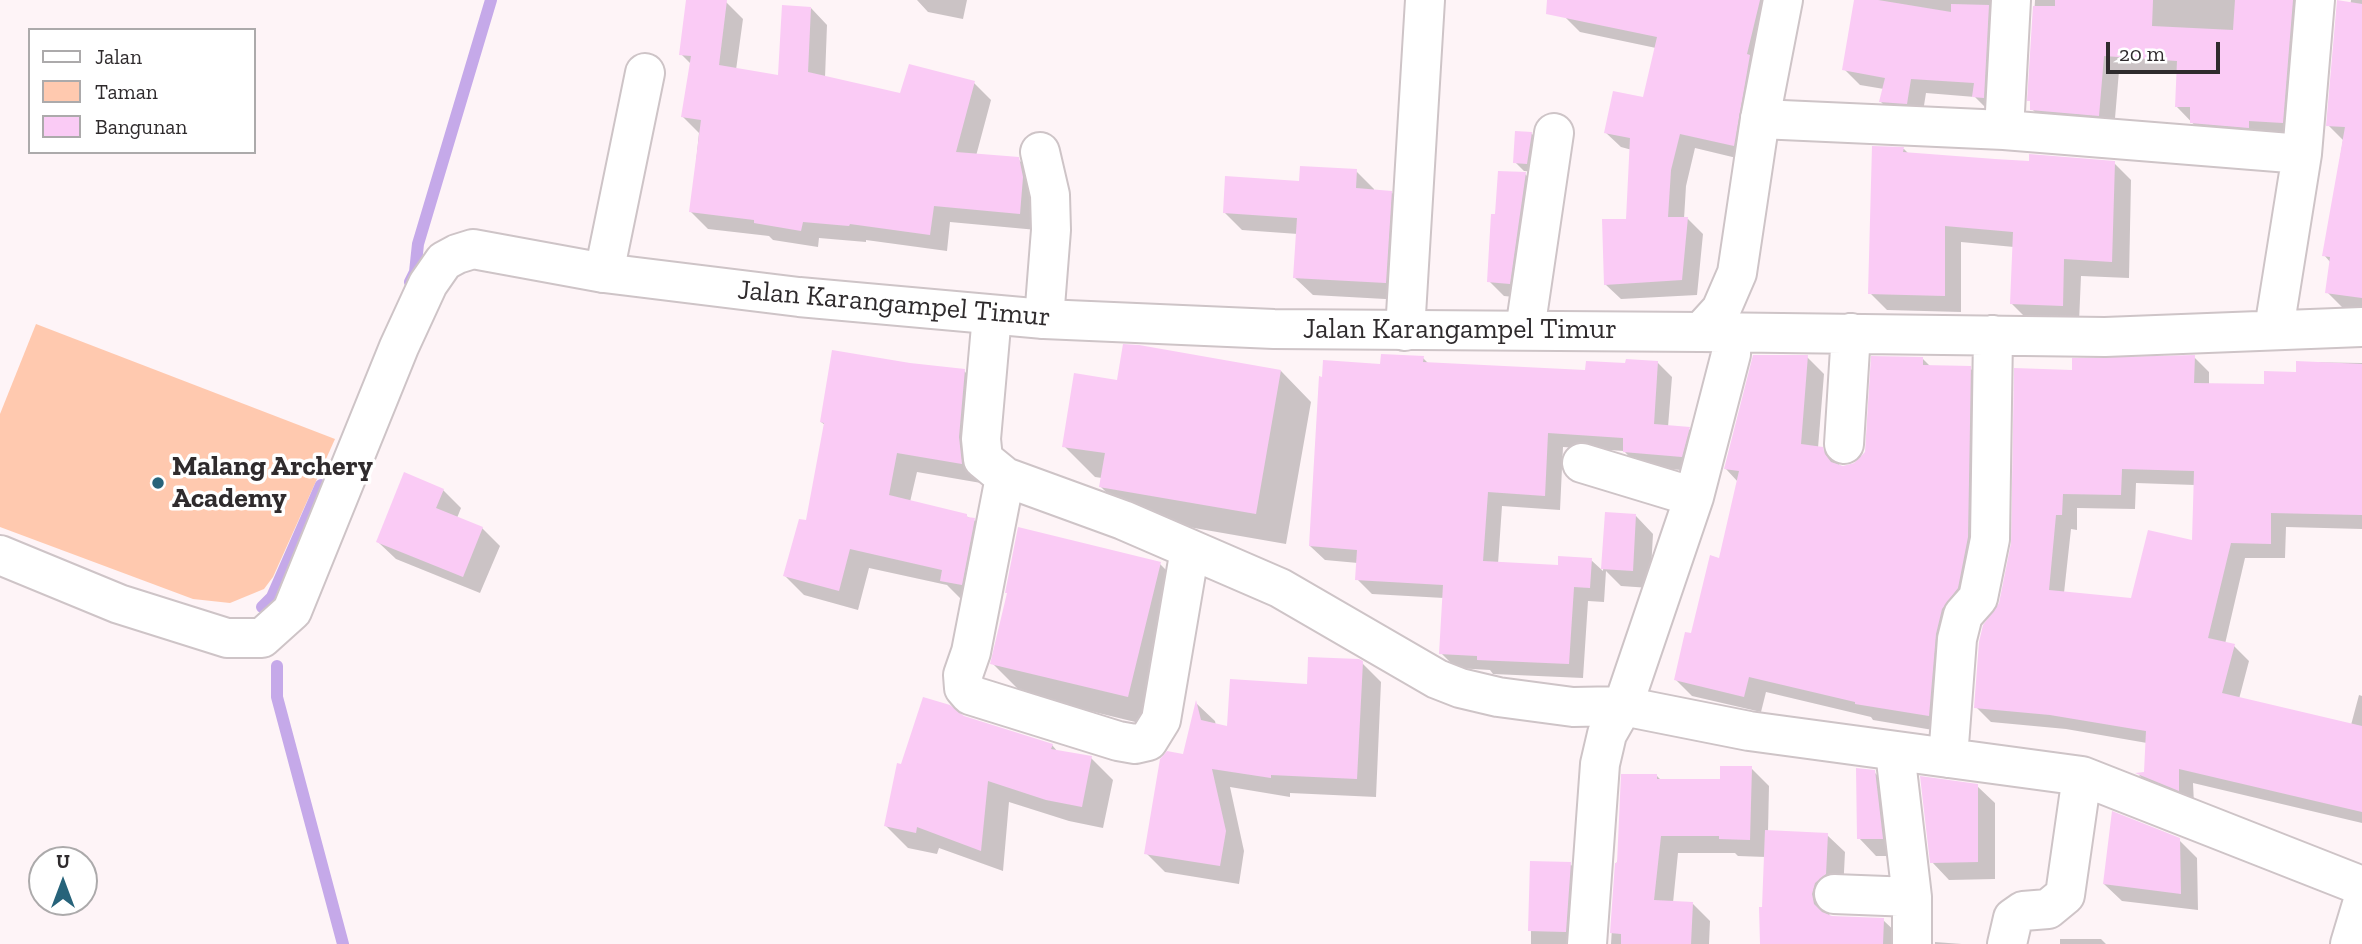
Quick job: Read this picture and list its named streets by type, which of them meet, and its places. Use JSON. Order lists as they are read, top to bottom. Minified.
{"streets":{"street":["Jalan Karangampel Timur"]},"places":["Malang Archery Academy"],"legend":["Jalan","Taman","Bangunan"],"scale_bar":"20 m","north":"top"}
